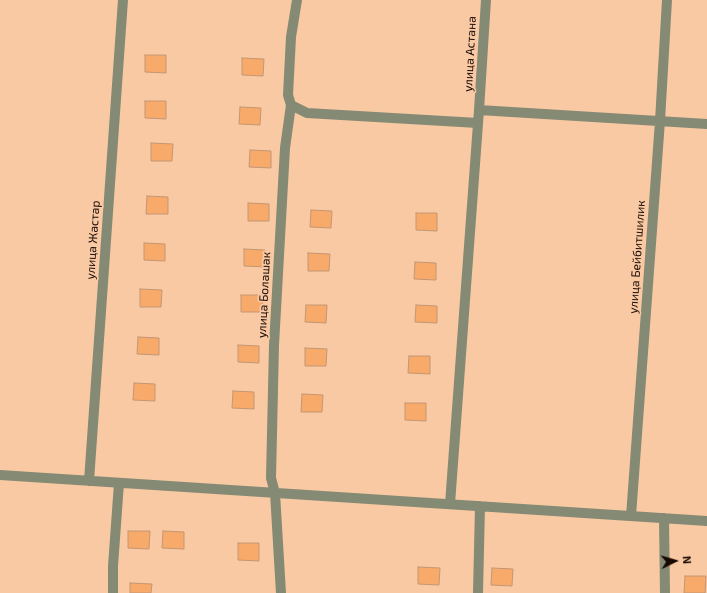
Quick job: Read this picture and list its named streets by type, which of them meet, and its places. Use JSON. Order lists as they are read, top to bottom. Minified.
{"streets":{"street":["улица Астана","улица Жастар","улица Бейбитшилик","улица Болашак"]},"north":"right"}
